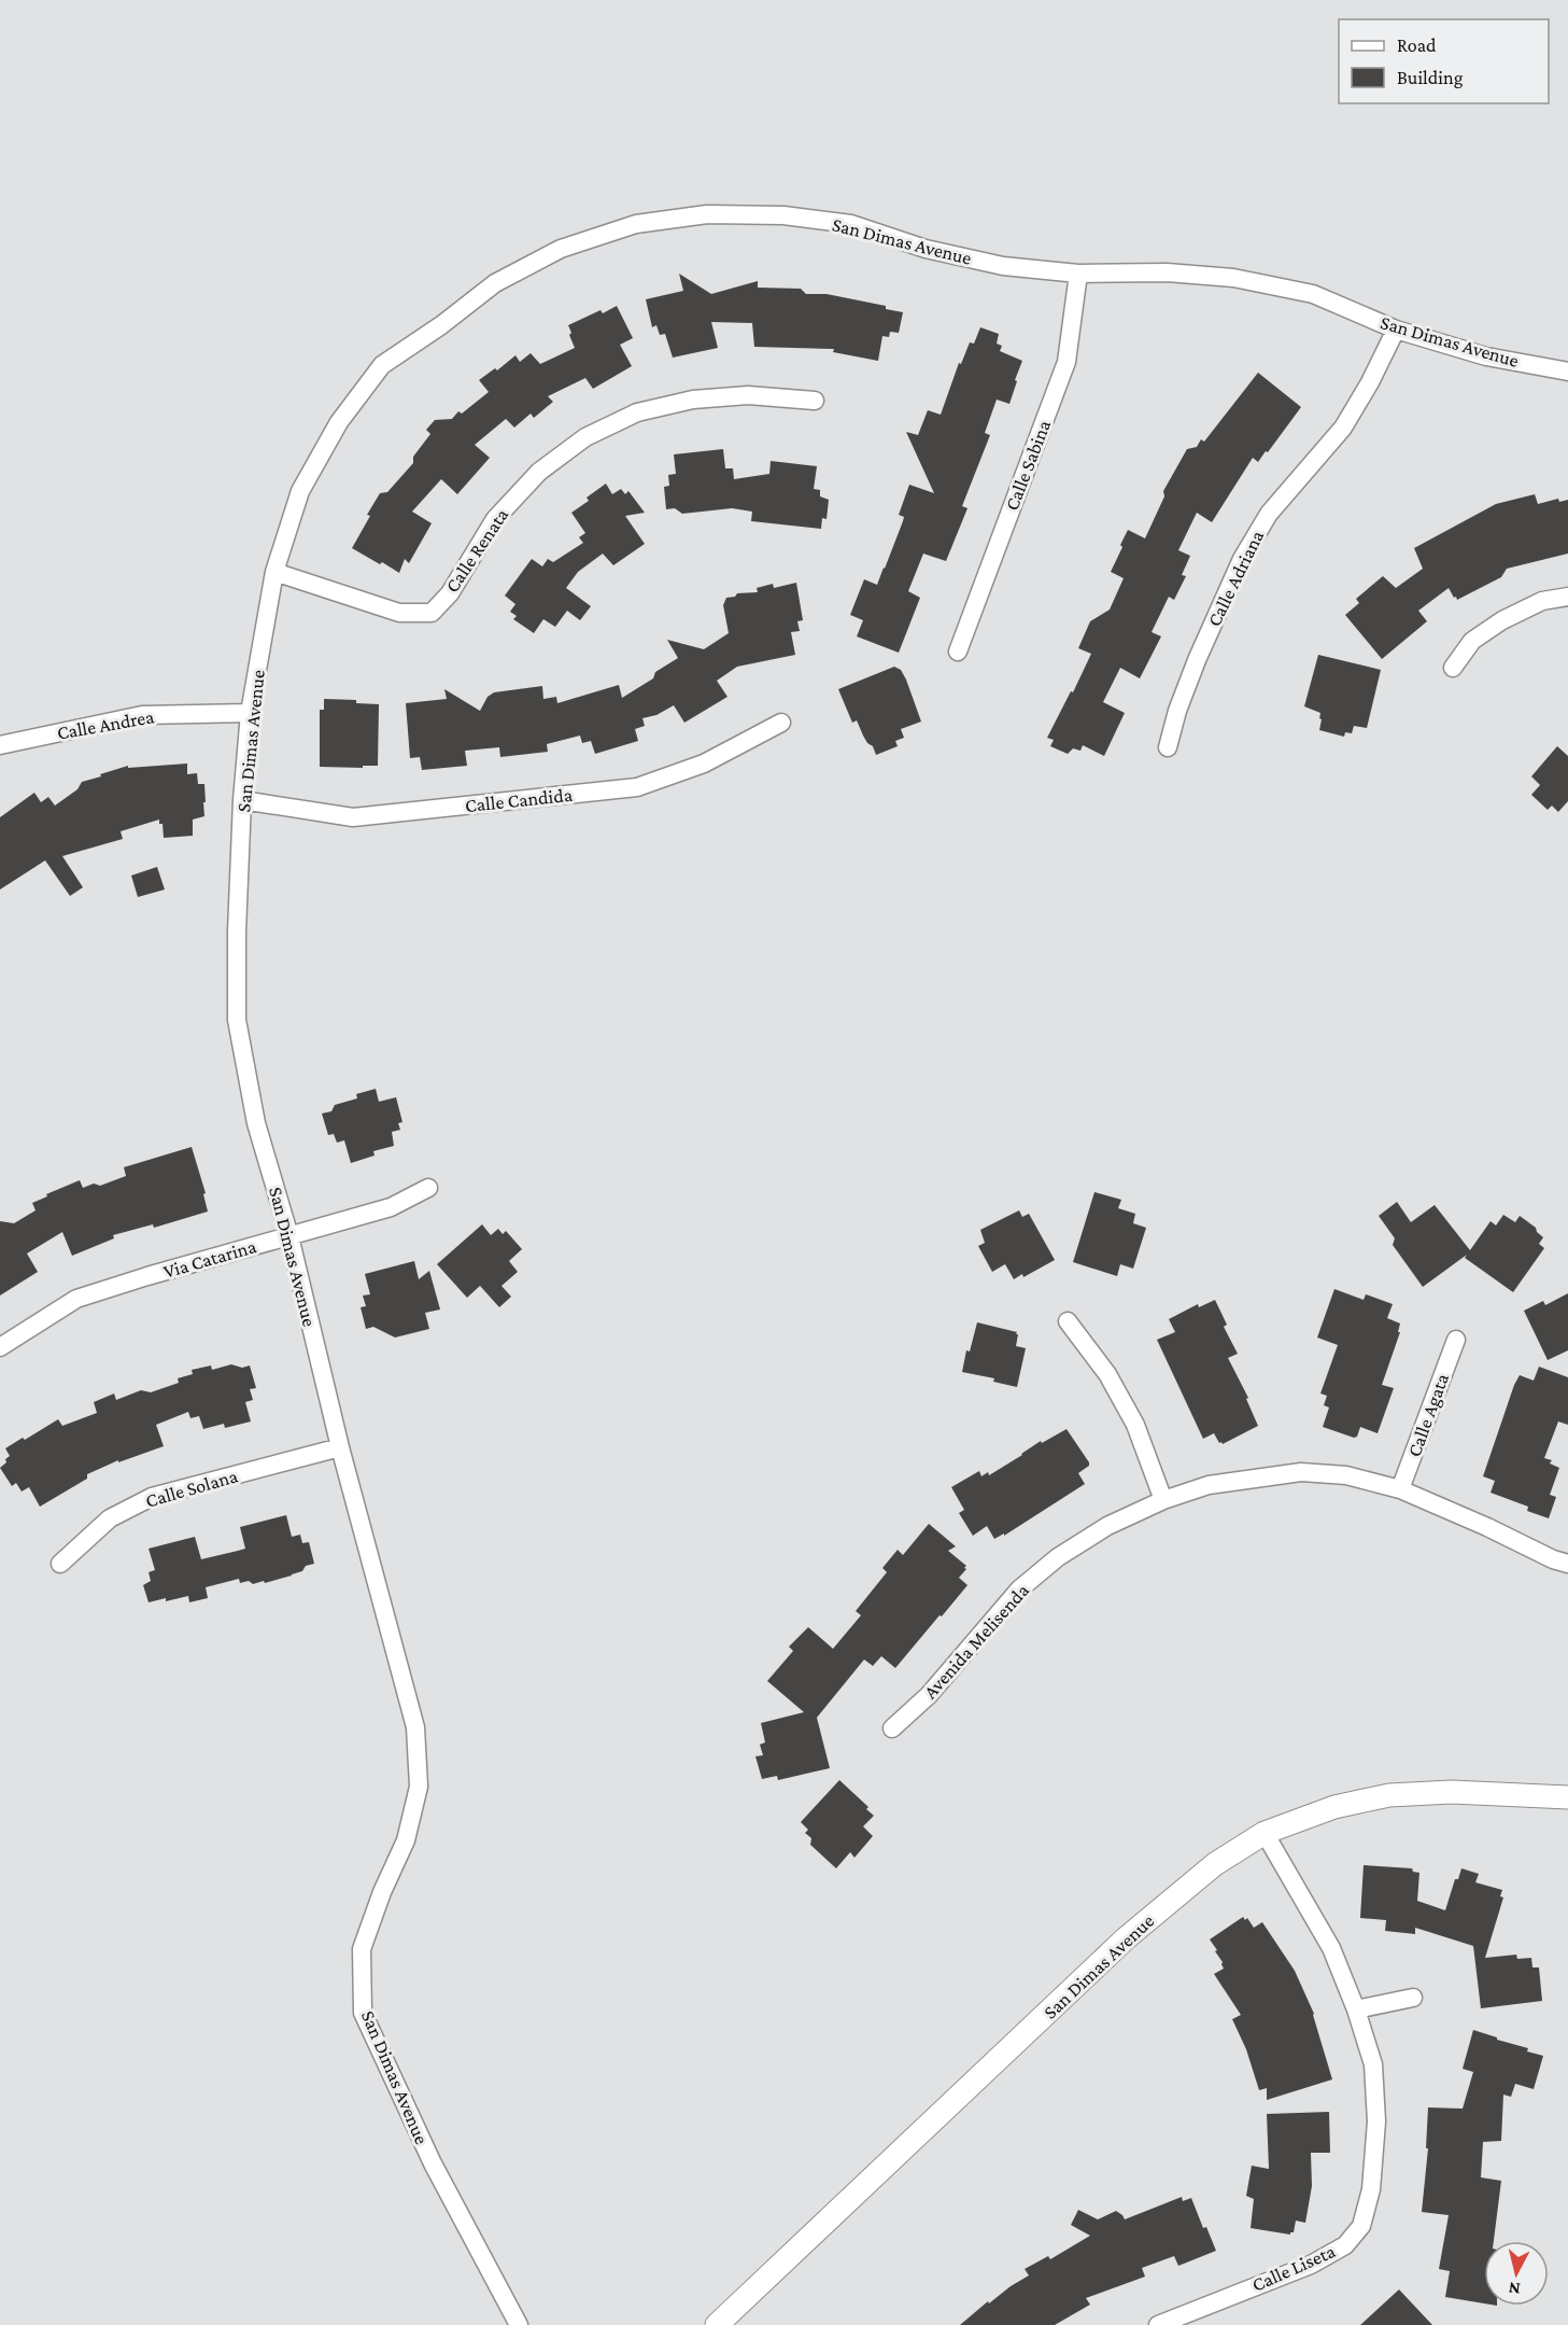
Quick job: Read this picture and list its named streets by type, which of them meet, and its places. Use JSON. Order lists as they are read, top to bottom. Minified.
{"streets":{"street":["San Dimas Avenue","Calle Sabina","Calle Renata","Calle Adriana","Calle Andrea","Calle Candida","Via Catarina","Calle Agata","Calle Solana","Avenida Melisenda","Calle Liseta"]},"crossings":[["San Dimas Avenue","Calle Sabina"],["San Dimas Avenue","Calle Renata"],["San Dimas Avenue","Calle Adriana"],["San Dimas Avenue","Calle Andrea"],["San Dimas Avenue","Calle Candida"],["San Dimas Avenue","Via Catarina"],["San Dimas Avenue","Calle Solana"],["San Dimas Avenue","Calle Liseta"],["Calle Agata","Avenida Melisenda"]],"legend":["Road","Building"],"north":"bottom"}
